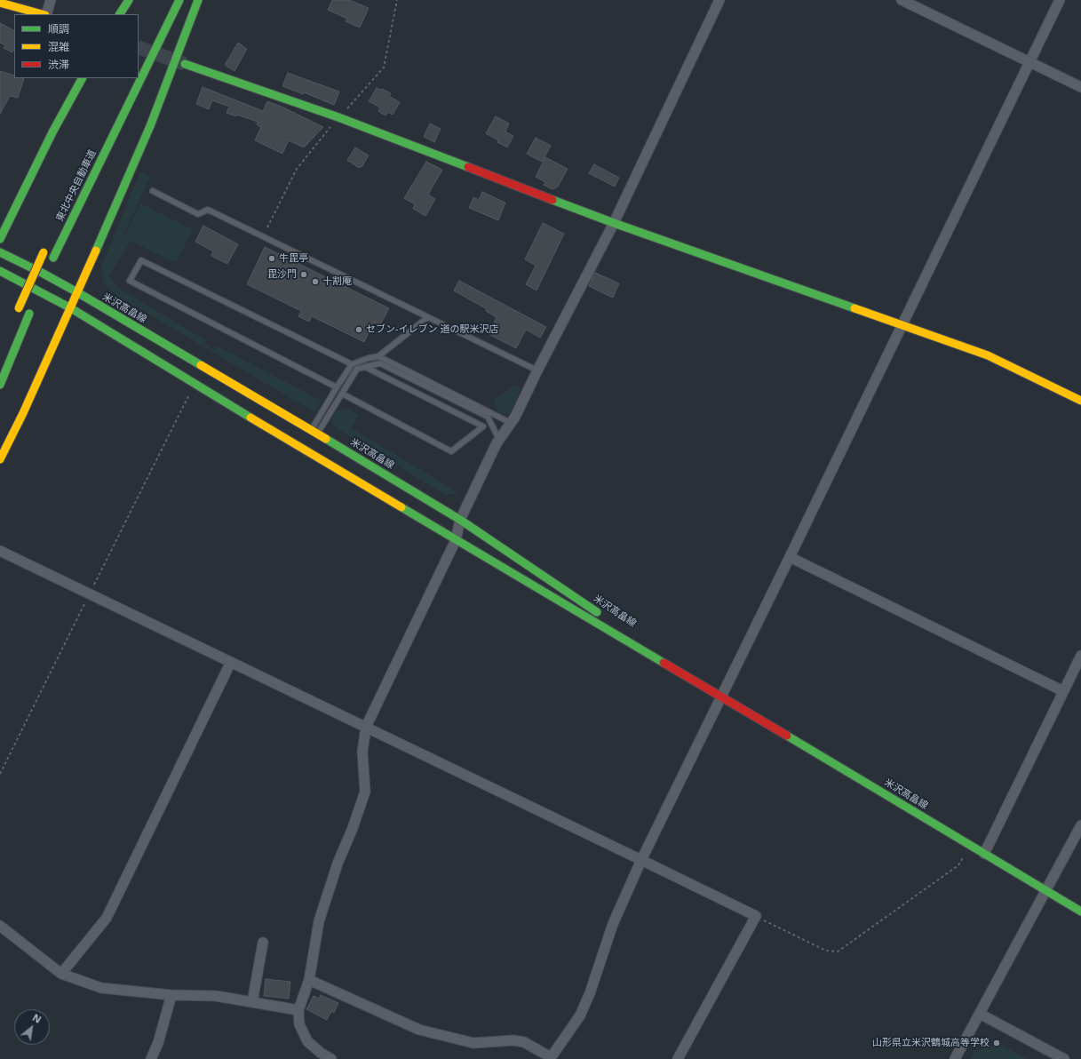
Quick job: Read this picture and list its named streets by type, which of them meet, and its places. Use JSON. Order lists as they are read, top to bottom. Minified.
{"streets":{"main road":["東北中央自動車道","米沢高畠線"]},"places":["牛毘亭","毘沙門","十割庵","セブン-イレブン 道の駅米沢店","山形県立米沢鶴城高等学校"],"legend":["順調","混雑","渋滞"],"north":"top right"}
